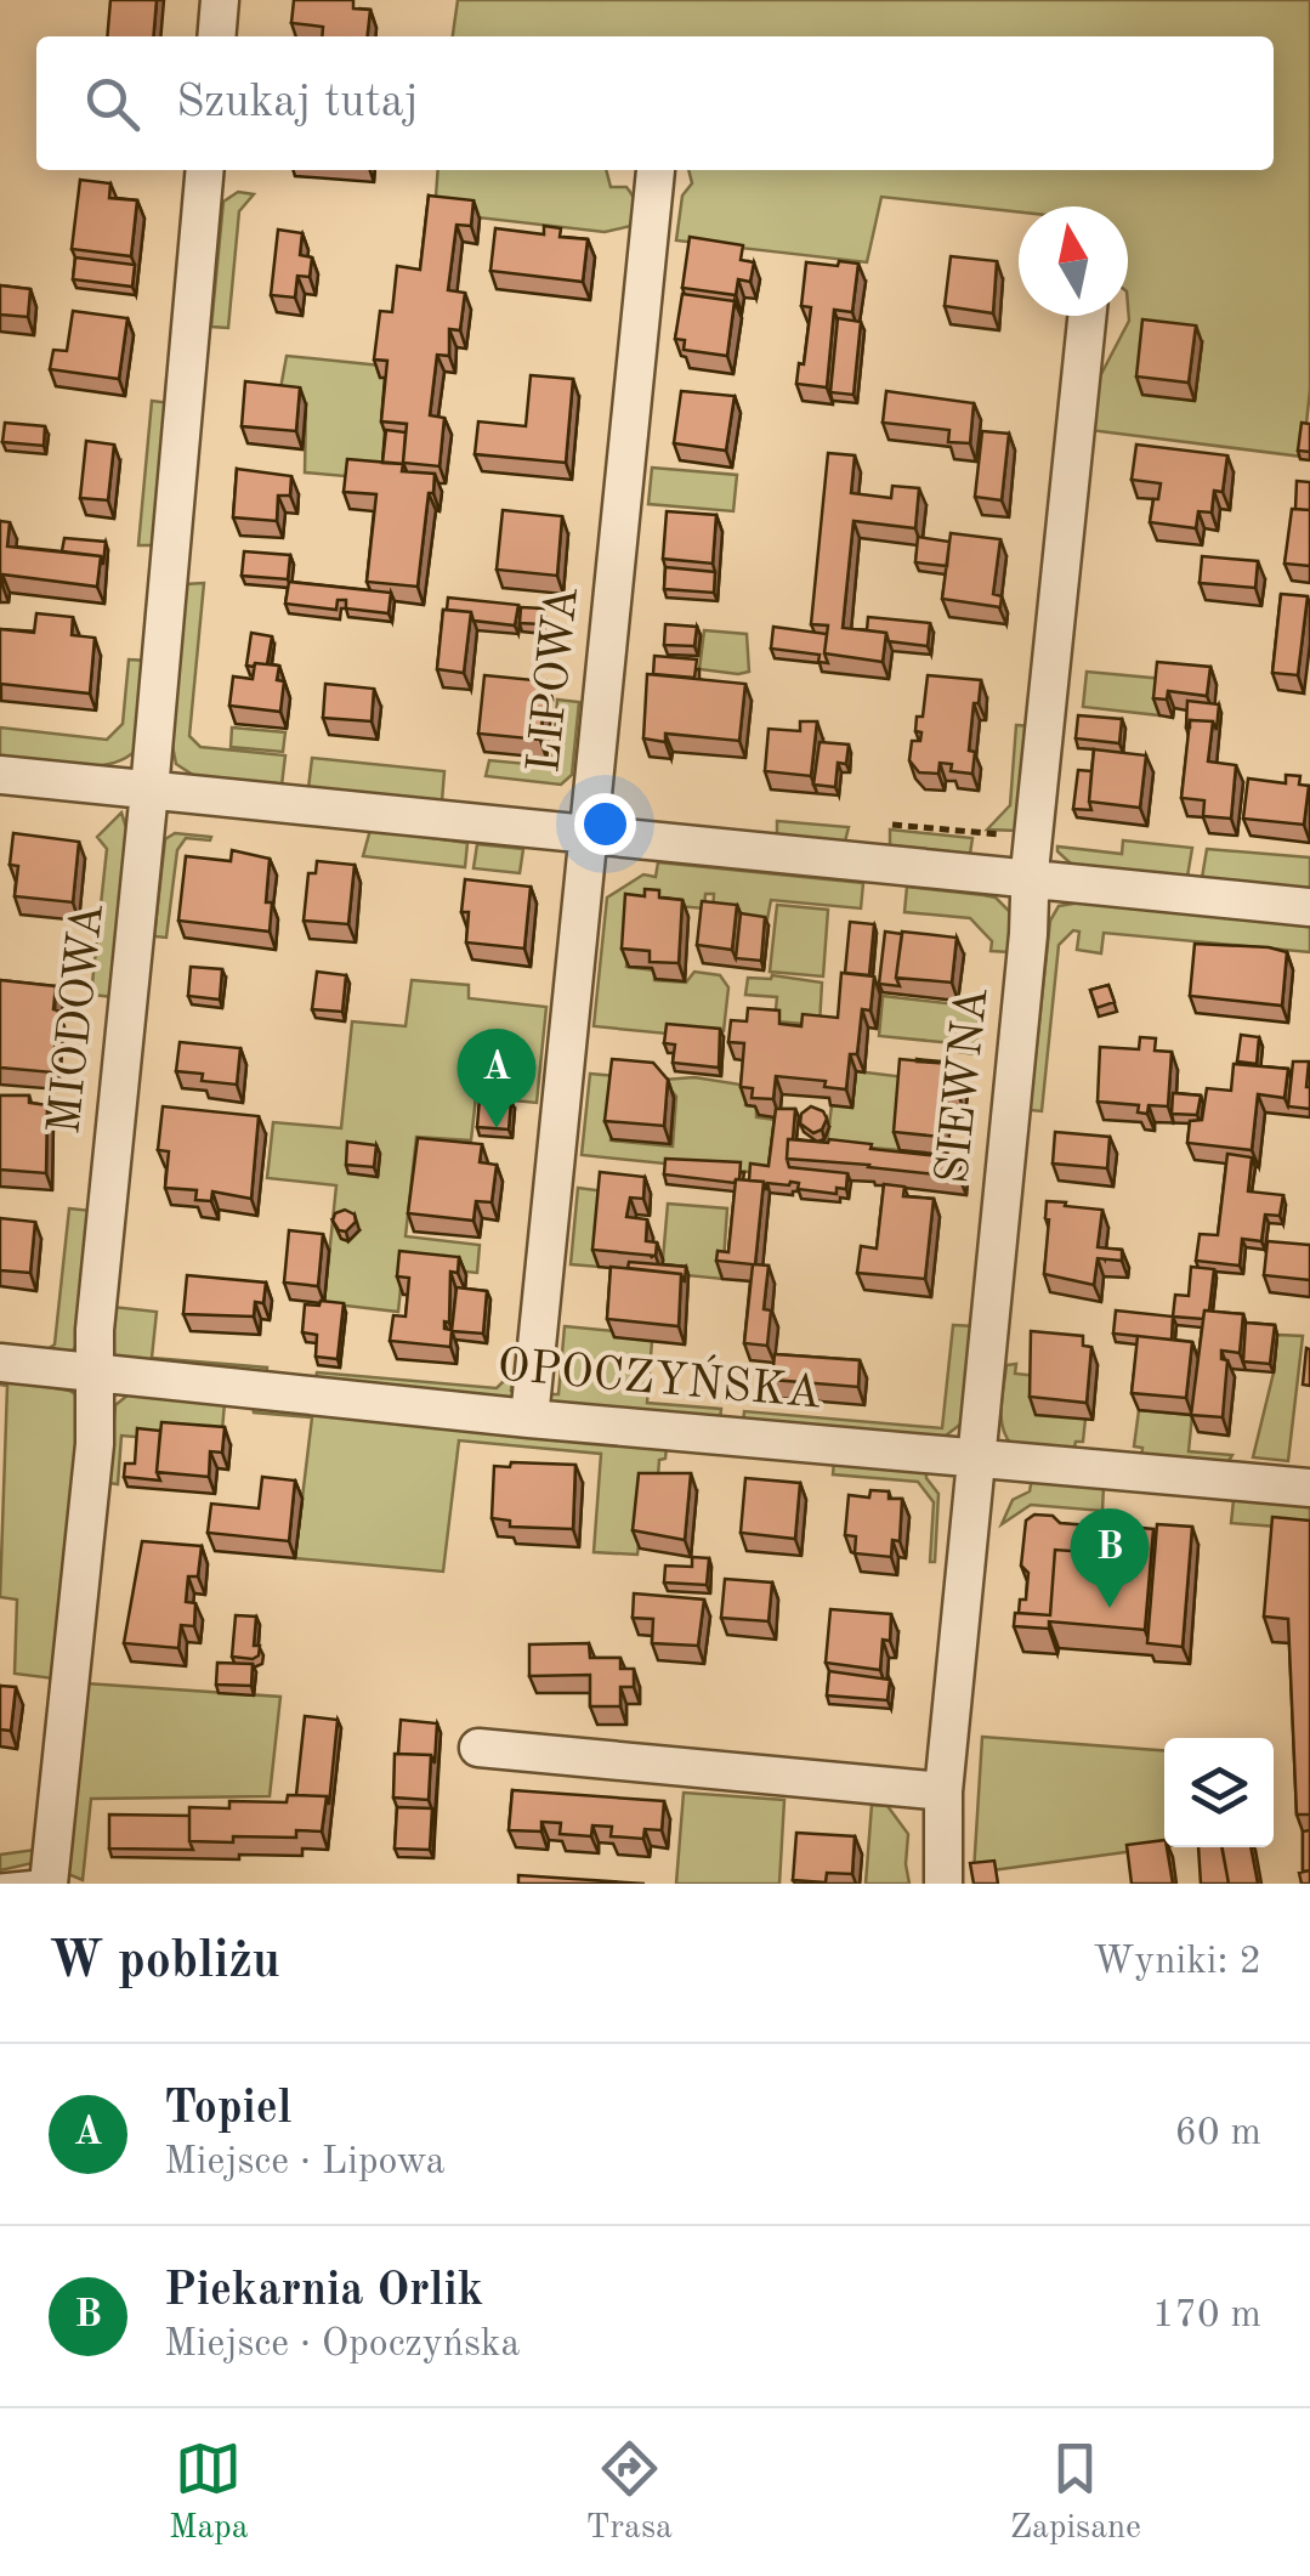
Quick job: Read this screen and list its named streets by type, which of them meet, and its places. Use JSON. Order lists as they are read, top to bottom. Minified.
{"streets":{"street":["LIPOWA","MIODOWA","SIEWNA","OPOCZYŃSKA"]},"crossings":[["LIPOWA","OPOCZYŃSKA"],["MIODOWA","OPOCZYŃSKA"],["SIEWNA","OPOCZYŃSKA"]],"north":"top","page":{"search":"Szukaj tutaj","pins":["A","B"],"heading":["W pobliżu","Wyniki: 2"],"list":[{"mark":"A","name":"Topiel","note":"Miejsce · Lipowa","value":"60 m"},{"mark":"B","name":"Piekarnia Orlik","note":"Miejsce · Opoczyńska","value":"170 m"}],"nav":["Mapa","Trasa","Zapisane"]}}
